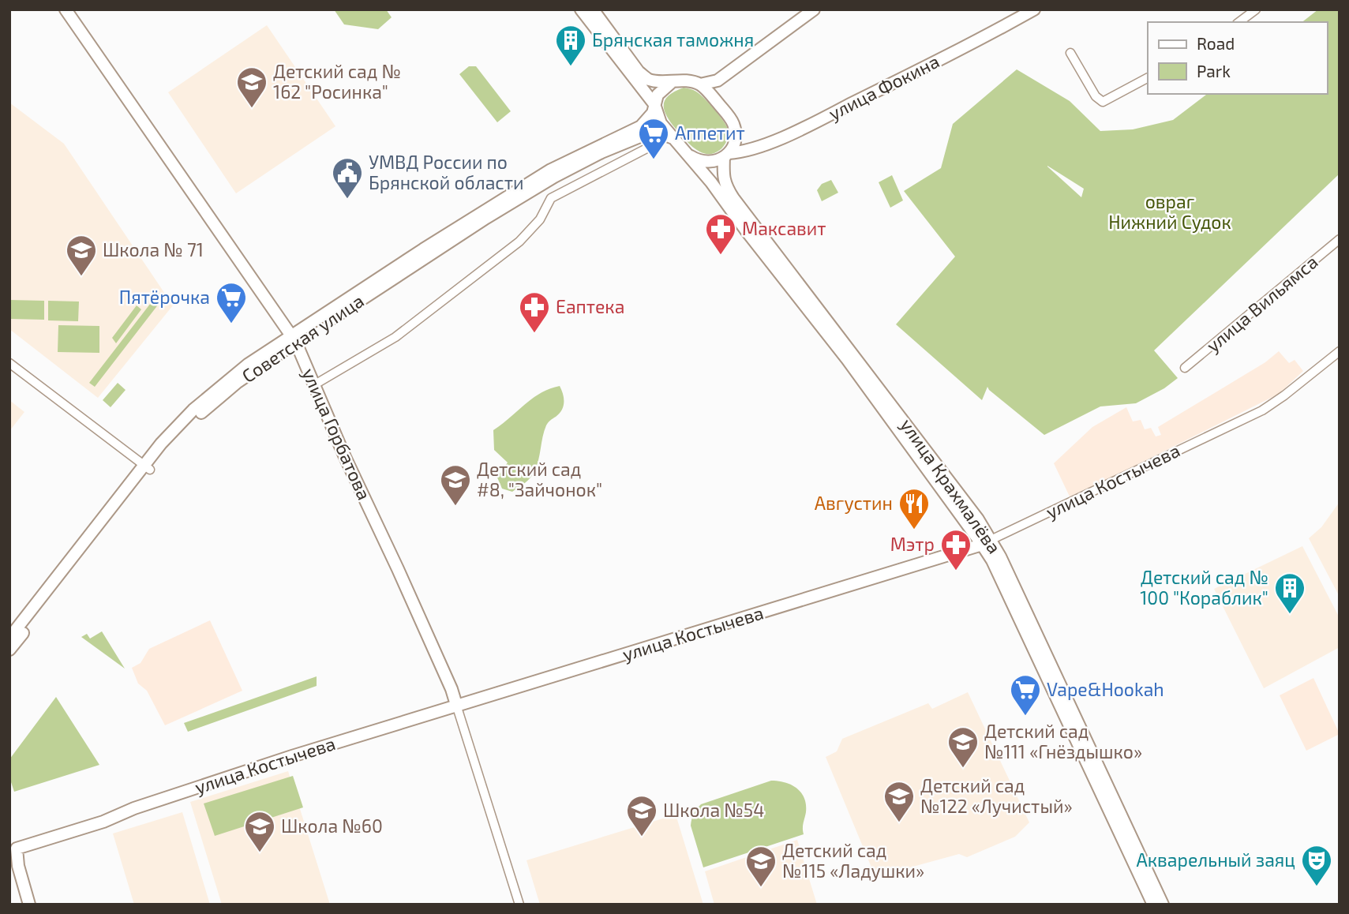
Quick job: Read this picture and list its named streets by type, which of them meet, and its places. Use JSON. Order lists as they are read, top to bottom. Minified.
{"streets":{"main road":["улица Фокина","Советская улица","улица Горбатова","улица Костычева","улица Крахмалёва"],"street":["улица Вильямса"]},"crossings":[["улица Фокина","Советская улица"],["улица Фокина","улица Крахмалёва"],["Советская улица","улица Горбатова"],["Советская улица","улица Крахмалёва"],["улица Горбатова","улица Костычева"],["улица Костычева","улица Крахмалёва"]],"parks":["овраг Нижний Судок"],"places":{"building":["Брянская таможня","Детский сад № 100 \"Кораблик\""],"school or university":["Детский сад № 162 \"Росинка\"","Школа № 71","Детский сад #8, \"Зайчонок\"","Детский сад №111 «Гнёздышко»","Детский сад №122 «Лучистый»","Школа №54","Школа №60","Детский сад №115 «Ладушки»"],"supermarket":["Аппетит","Пятёрочка","Vape&Hookah"],"public building":["УМВД России по Брянской области"],"pharmacy":["Максавит","Еаптека","Мэтр"],"restaurant":["Августин"],"theatre":["Акварельный заяц"]},"legend":["Road","Park"]}
